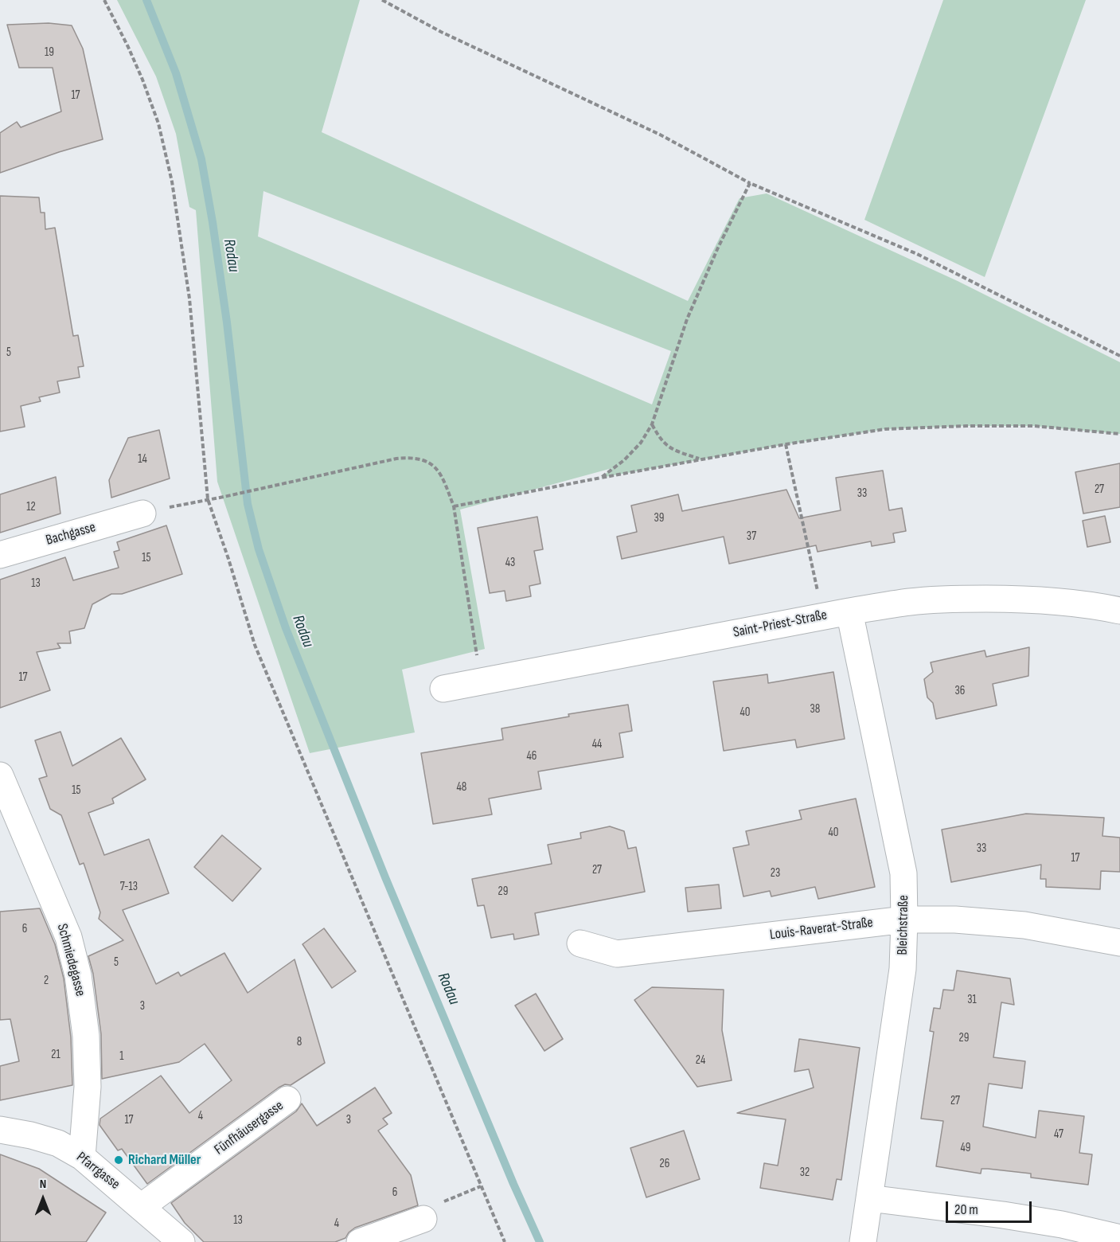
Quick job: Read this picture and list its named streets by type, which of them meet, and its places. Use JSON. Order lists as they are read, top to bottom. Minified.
{"streets":{"street":["Bachgasse","Saint-Priest-Straße","Bleichstraße","Louis-Raverat-Straße","Schmiedegasse","Fünfhäusergasse","Pfarrgasse"]},"crossings":[["Saint-Priest-Straße","Bleichstraße"],["Bleichstraße","Louis-Raverat-Straße"],["Schmiedegasse","Pfarrgasse"],["Fünfhäusergasse","Pfarrgasse"]],"water":["Rodau"],"places":["Richard Müller"],"house_numbers":["19","17","5","14","27","33","12","39","37","15","43","13","17","36","38","40","44","46","48","15","40","33","17","27","23","7-13","29","6","5","2","31","3","29","8","21","1","24","27","4","17","3","47","49","26","32","6","13","4"],"scale_bar":"20 m","north":"top"}
